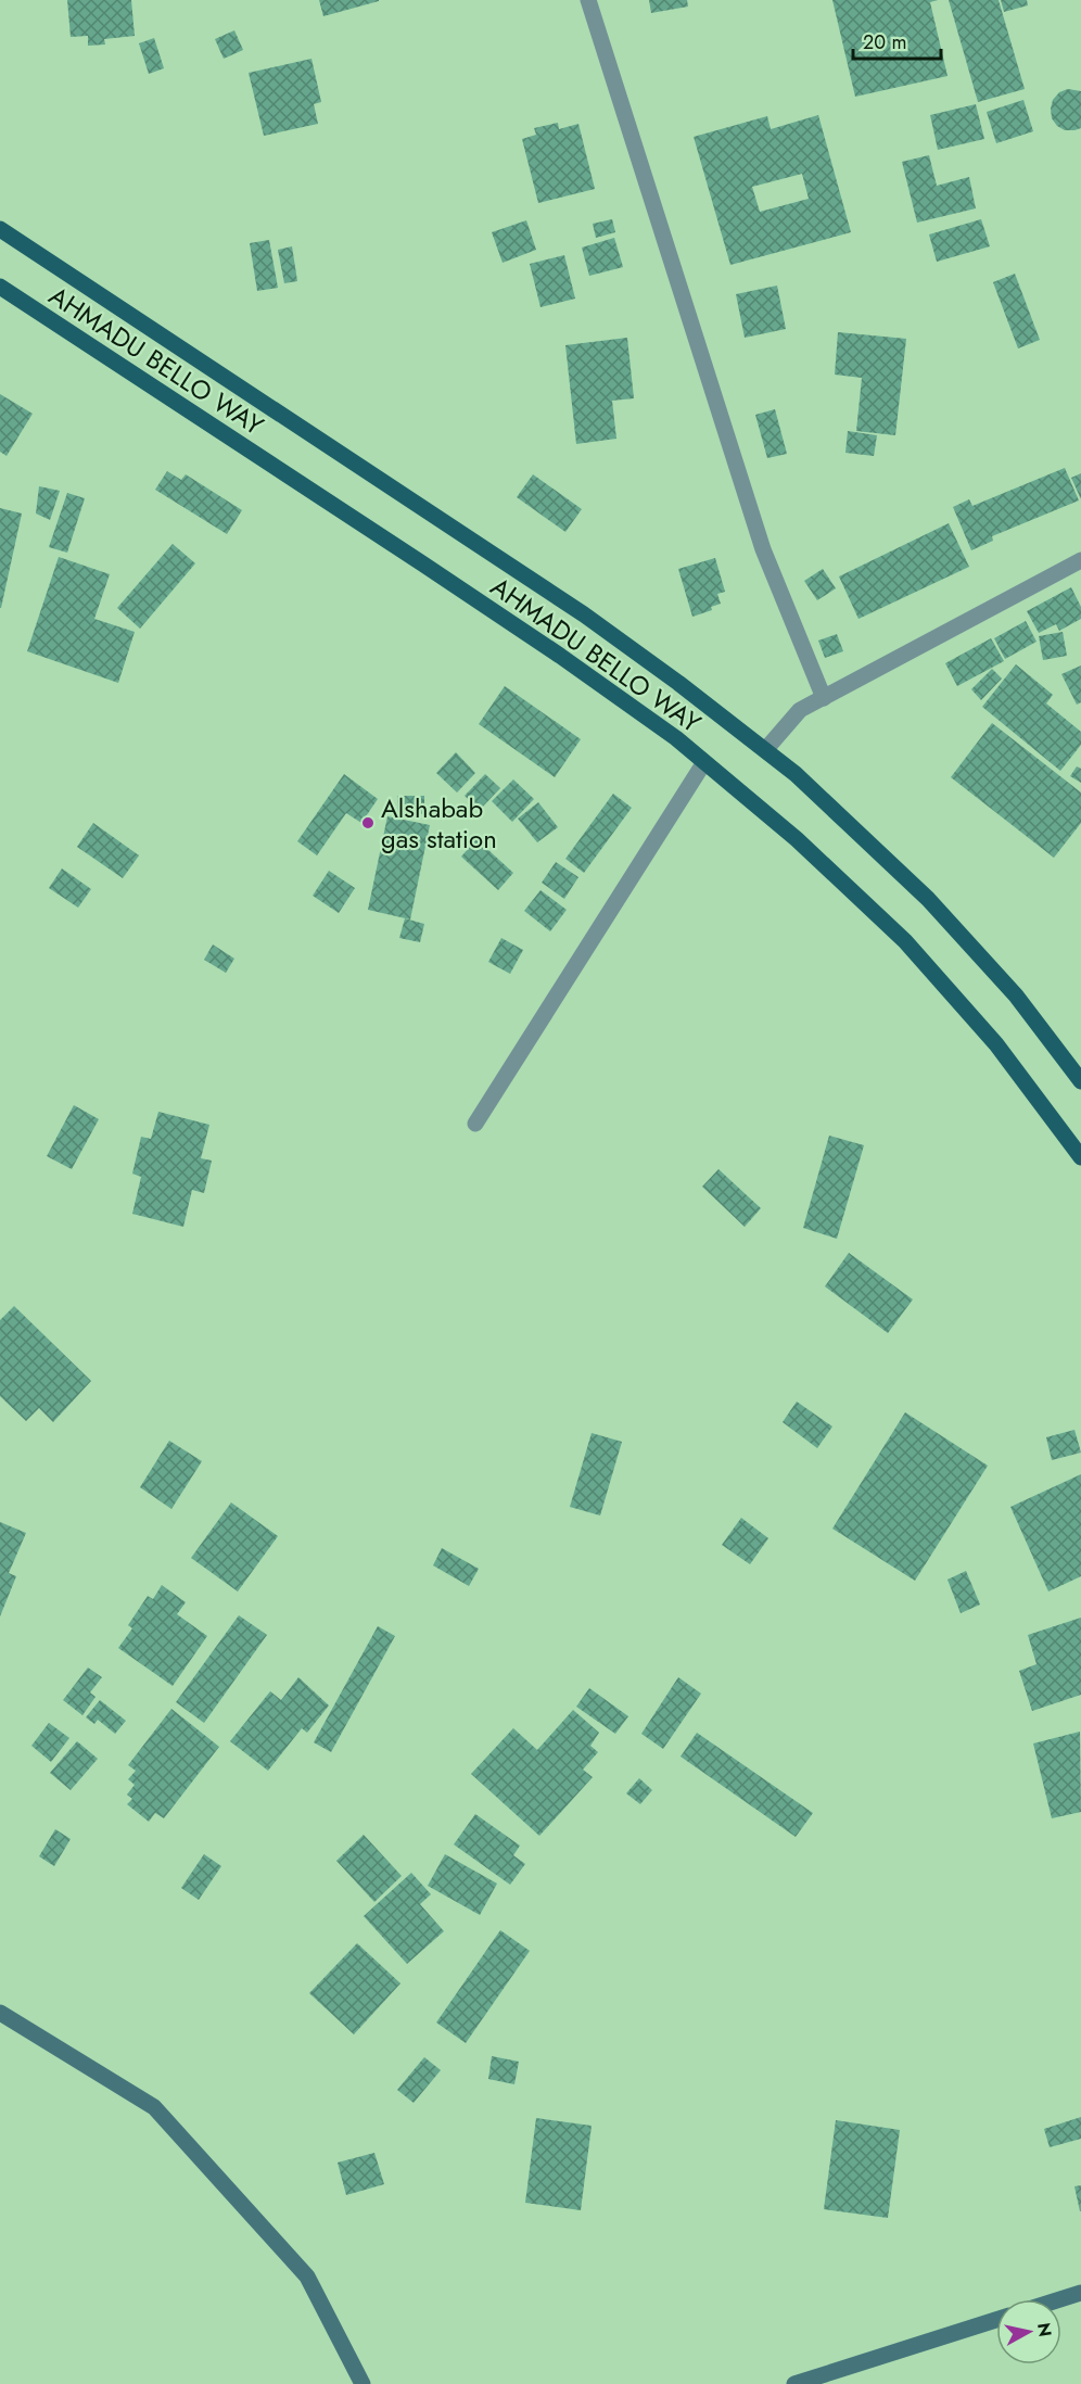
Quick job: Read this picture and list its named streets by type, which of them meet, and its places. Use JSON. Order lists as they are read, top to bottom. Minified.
{"streets":{"main road":["AHMADU BELLO WAY"]},"places":["Alshabab gas station"],"scale_bar":"20 m","north":"right"}
